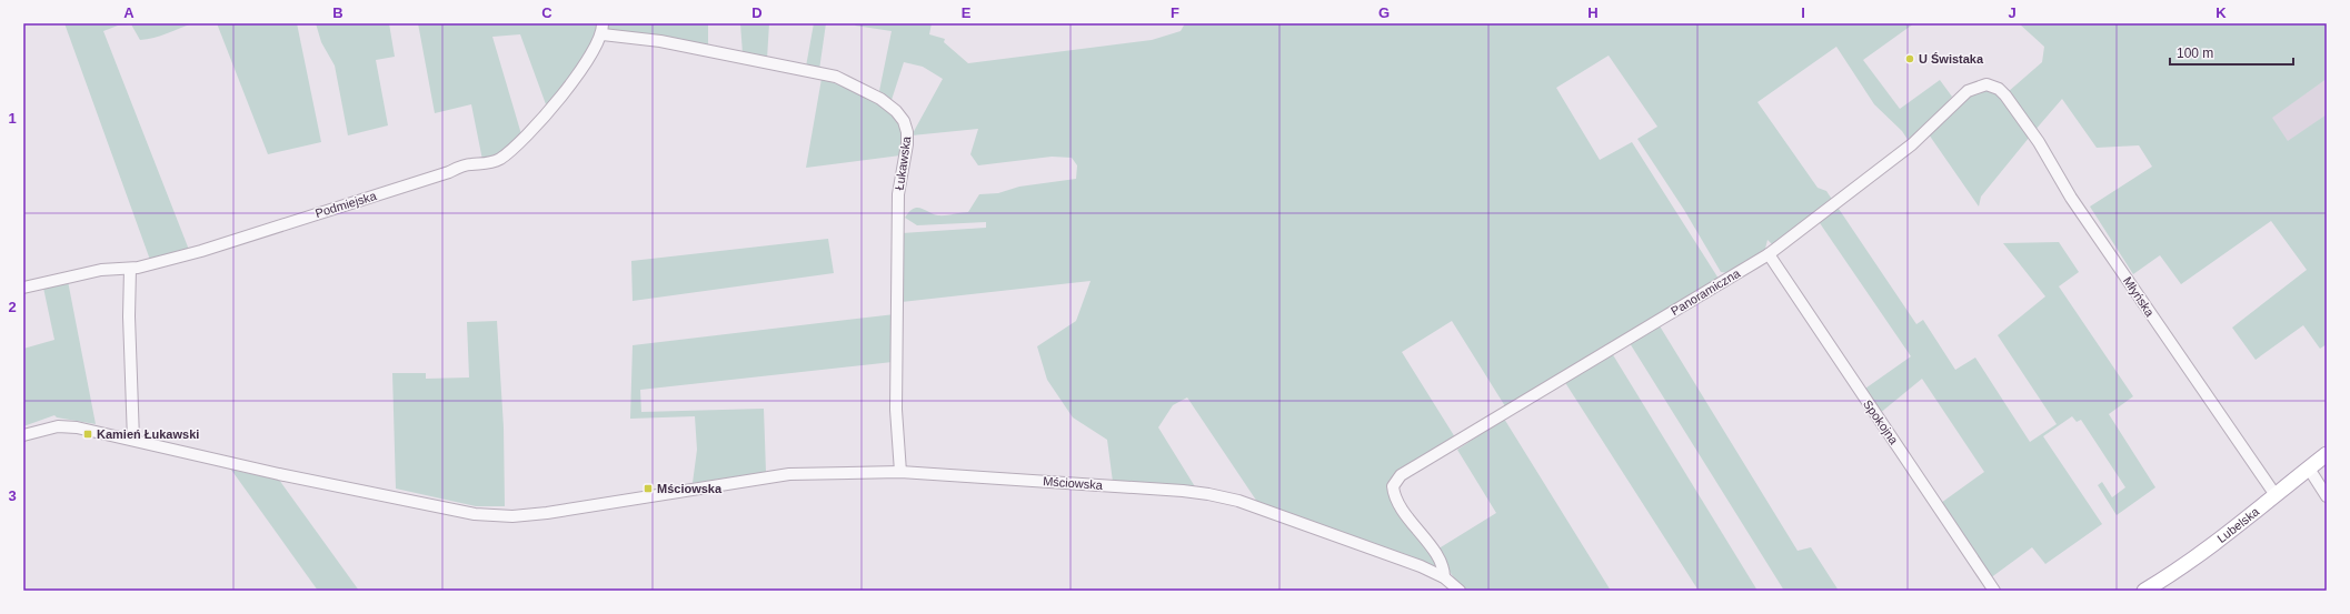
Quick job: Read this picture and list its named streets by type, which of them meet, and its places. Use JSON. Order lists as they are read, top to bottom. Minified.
{"streets":{"main road":["Lubelska"],"street":["Łukawska","Podmiejska","Panoramiczna","Młyńska","Spokojna","Mściowska"]},"crossings":[["Łukawska","Podmiejska"],["Łukawska","Mściowska"],["Panoramiczna","Młyńska"],["Panoramiczna","Spokojna"],["Panoramiczna","Mściowska"],["Młyńska","Lubelska"]],"places":{"other":["U Świstaka"],"transit":["Kamień Łukawski","Mściowska"]},"scale_bar":"100 m","grid":{"columns":["A","B","C","D","E","F","G","H","I","J","K"],"rows":["1","2","3"]}}
